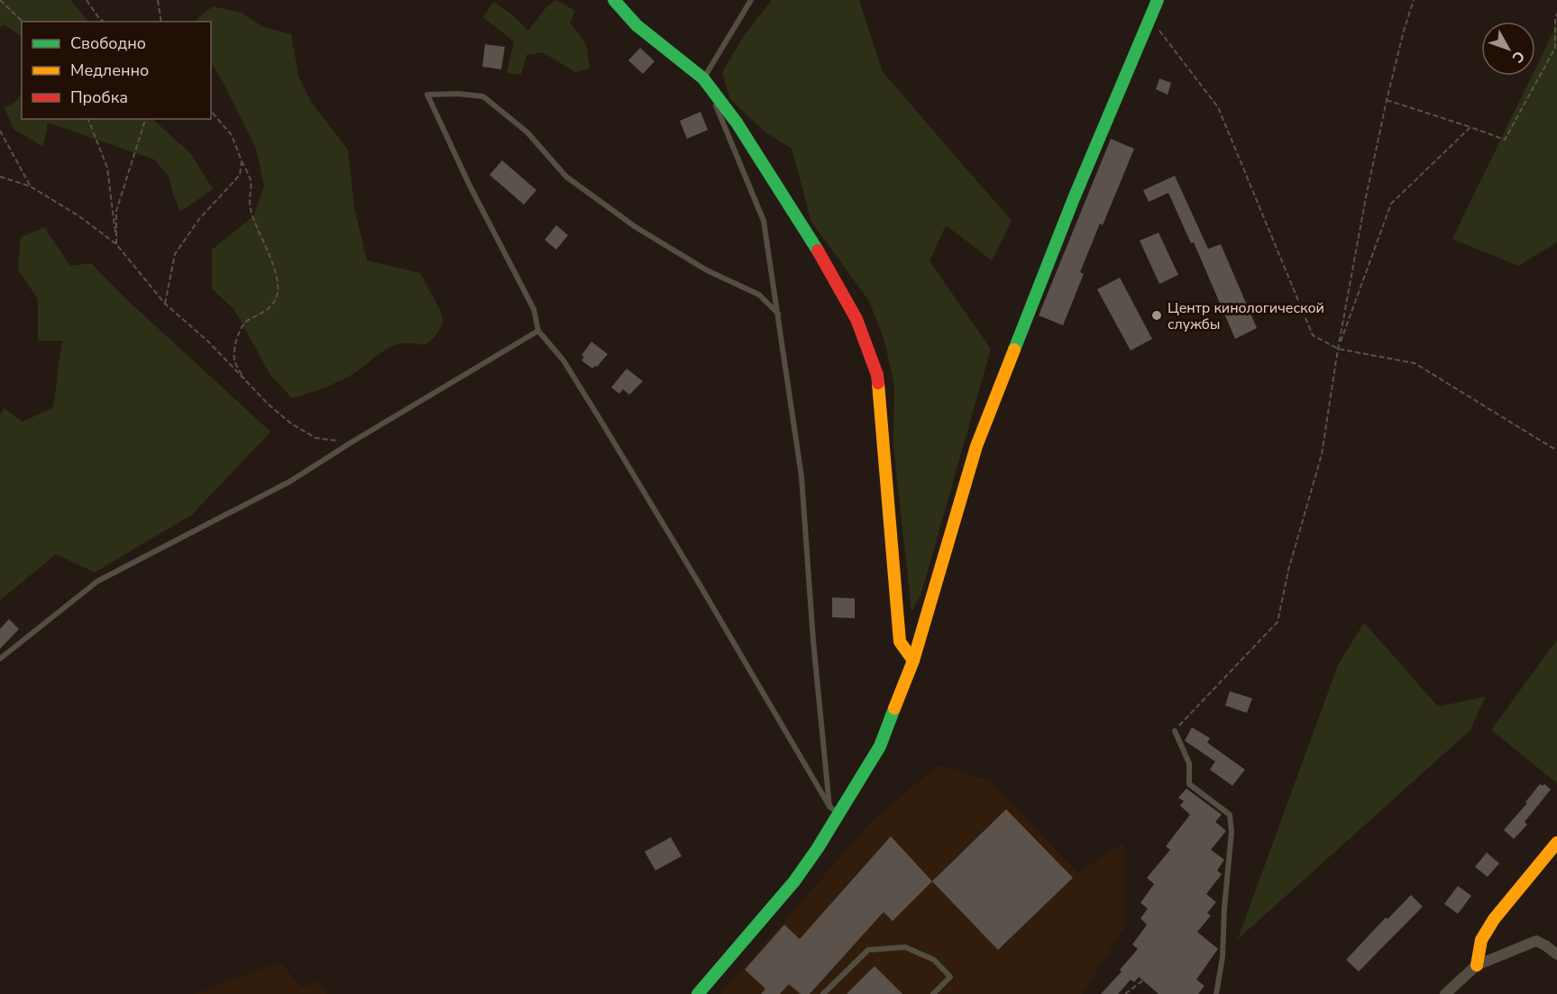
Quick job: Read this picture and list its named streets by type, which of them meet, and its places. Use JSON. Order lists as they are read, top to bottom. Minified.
{"places":["Центр кинологической службы"],"legend":["Свободно","Медленно","Пробка"],"north":"bottom right"}
